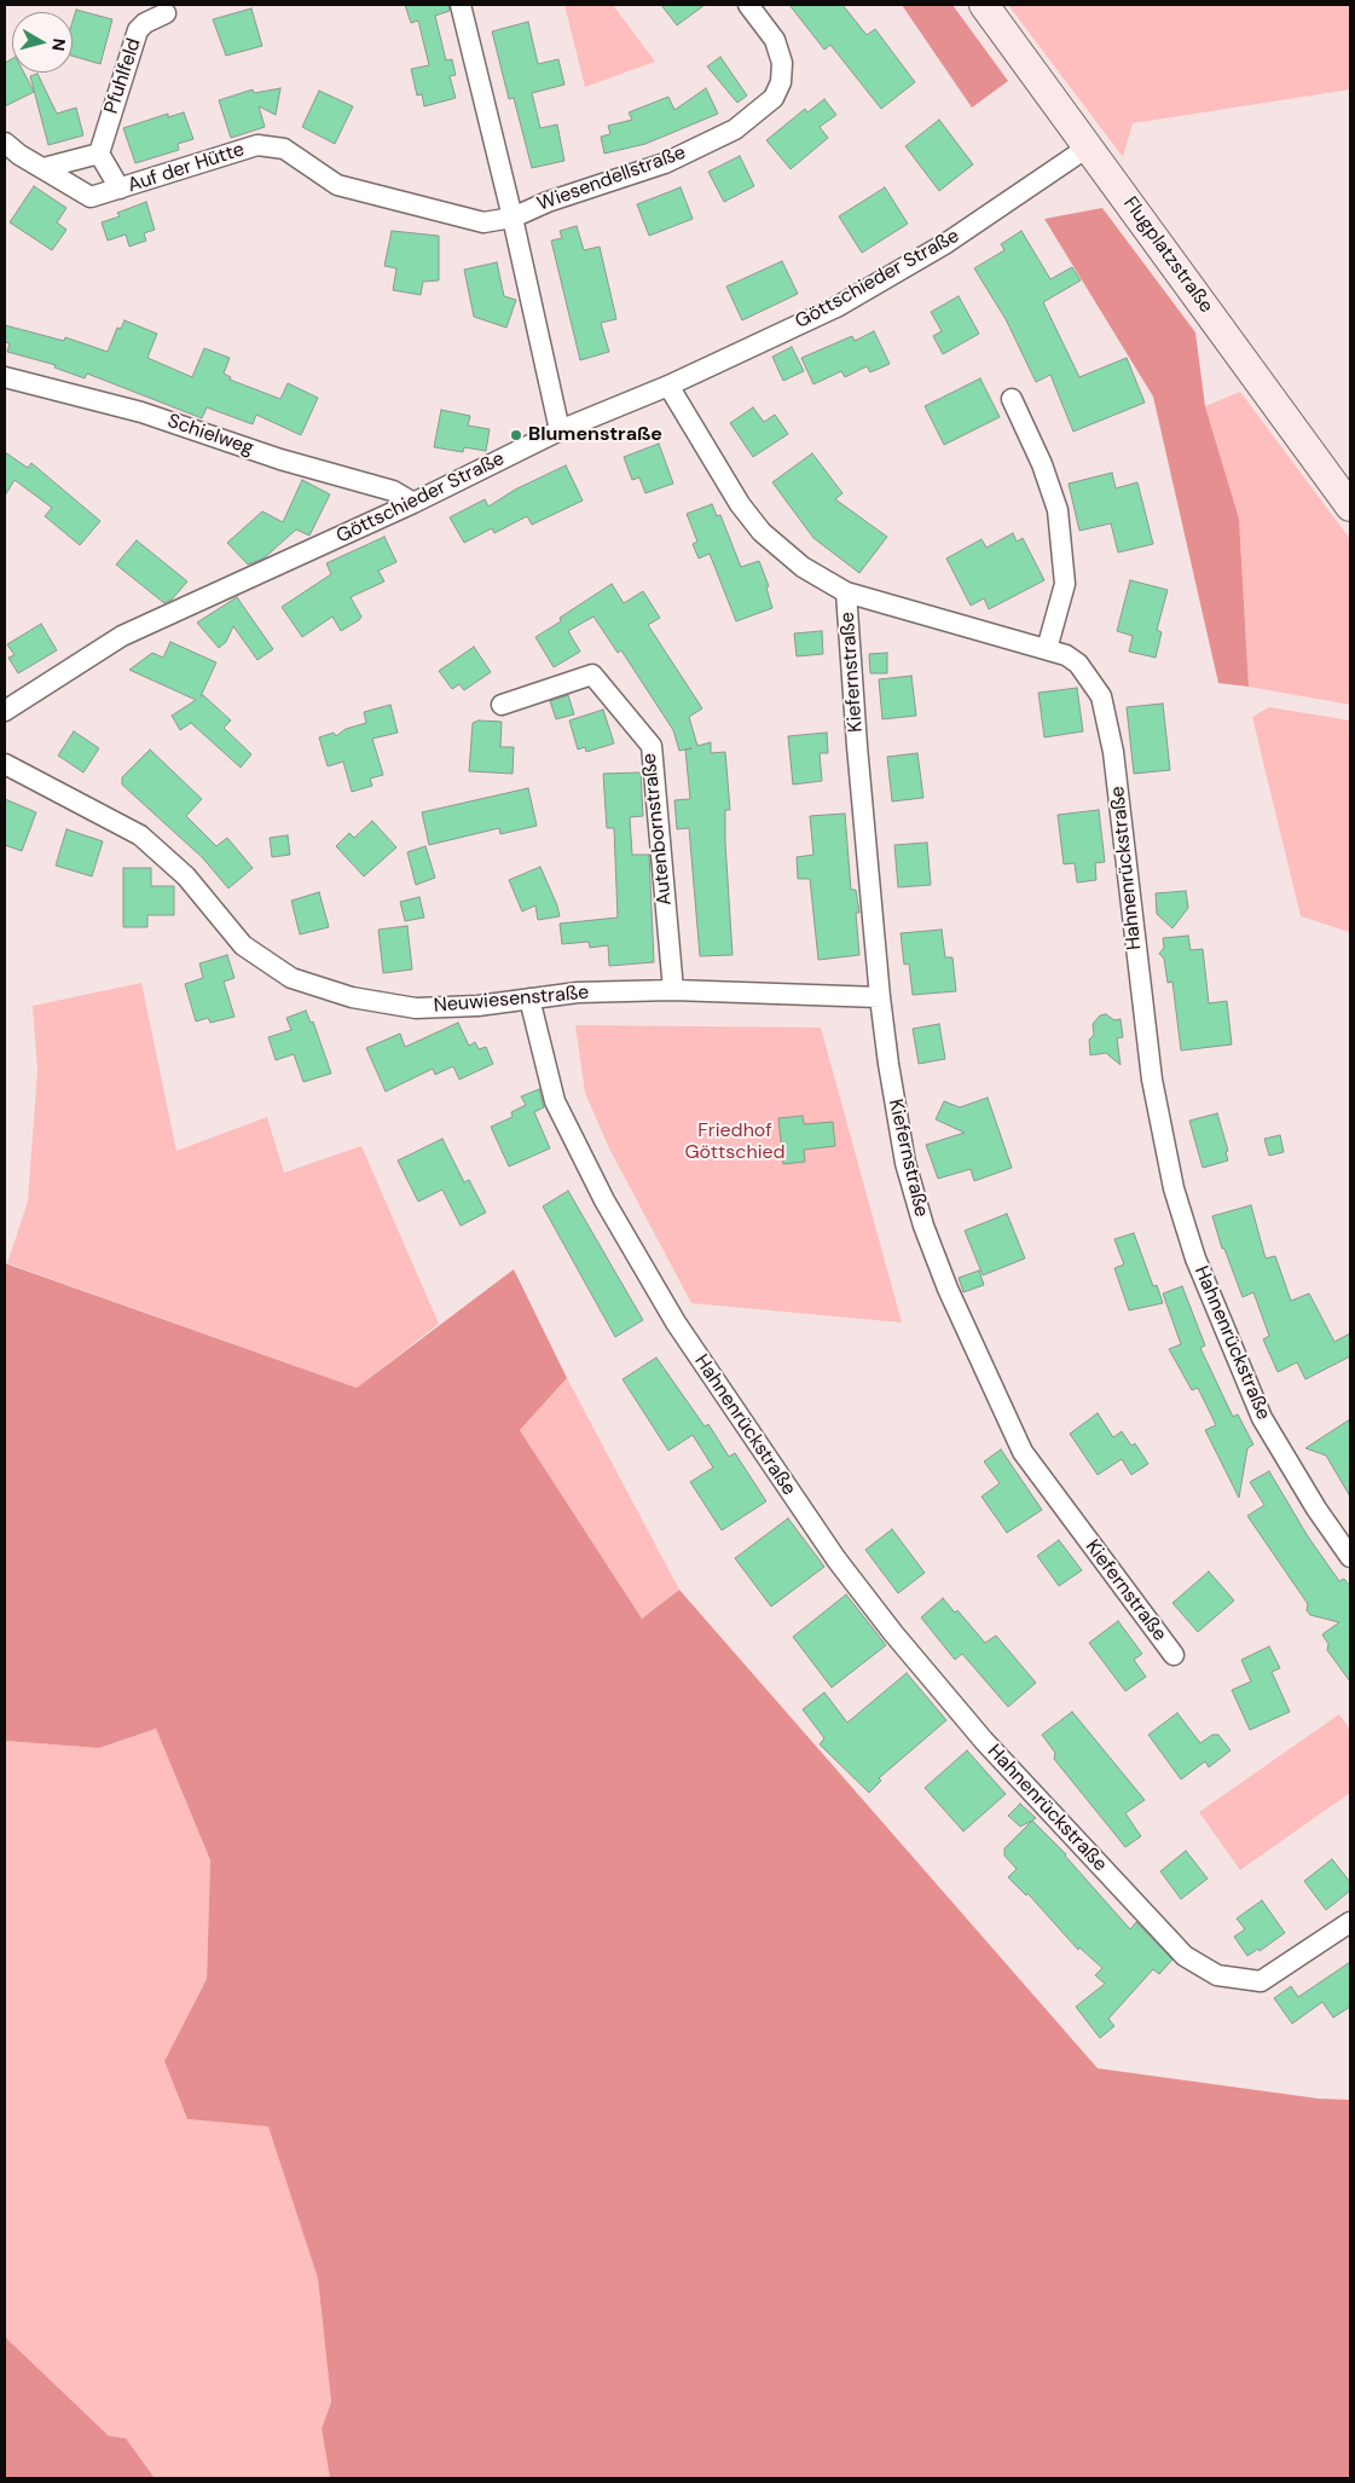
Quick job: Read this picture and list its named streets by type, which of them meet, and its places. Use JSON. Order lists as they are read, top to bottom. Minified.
{"streets":{"street":["Pfuhlfeld","Auf der Hütte","Wiesendellstraße","Flugplatzstraße","Göttschieder Straße","Schielweg","Kiefernstraße","Autenbornstraße","Hahnenrückstraße","Neuwiesenstraße"]},"crossings":[["Auf der Hütte","Wiesendellstraße"],["Flugplatzstraße","Göttschieder Straße"],["Göttschieder Straße","Schielweg"],["Göttschieder Straße","Hahnenrückstraße"],["Kiefernstraße","Hahnenrückstraße"],["Kiefernstraße","Neuwiesenstraße"],["Autenbornstraße","Neuwiesenstraße"],["Hahnenrückstraße","Neuwiesenstraße"]],"parks":["Friedhof Göttschied"],"places":["Blumenstraße"],"north":"right"}
